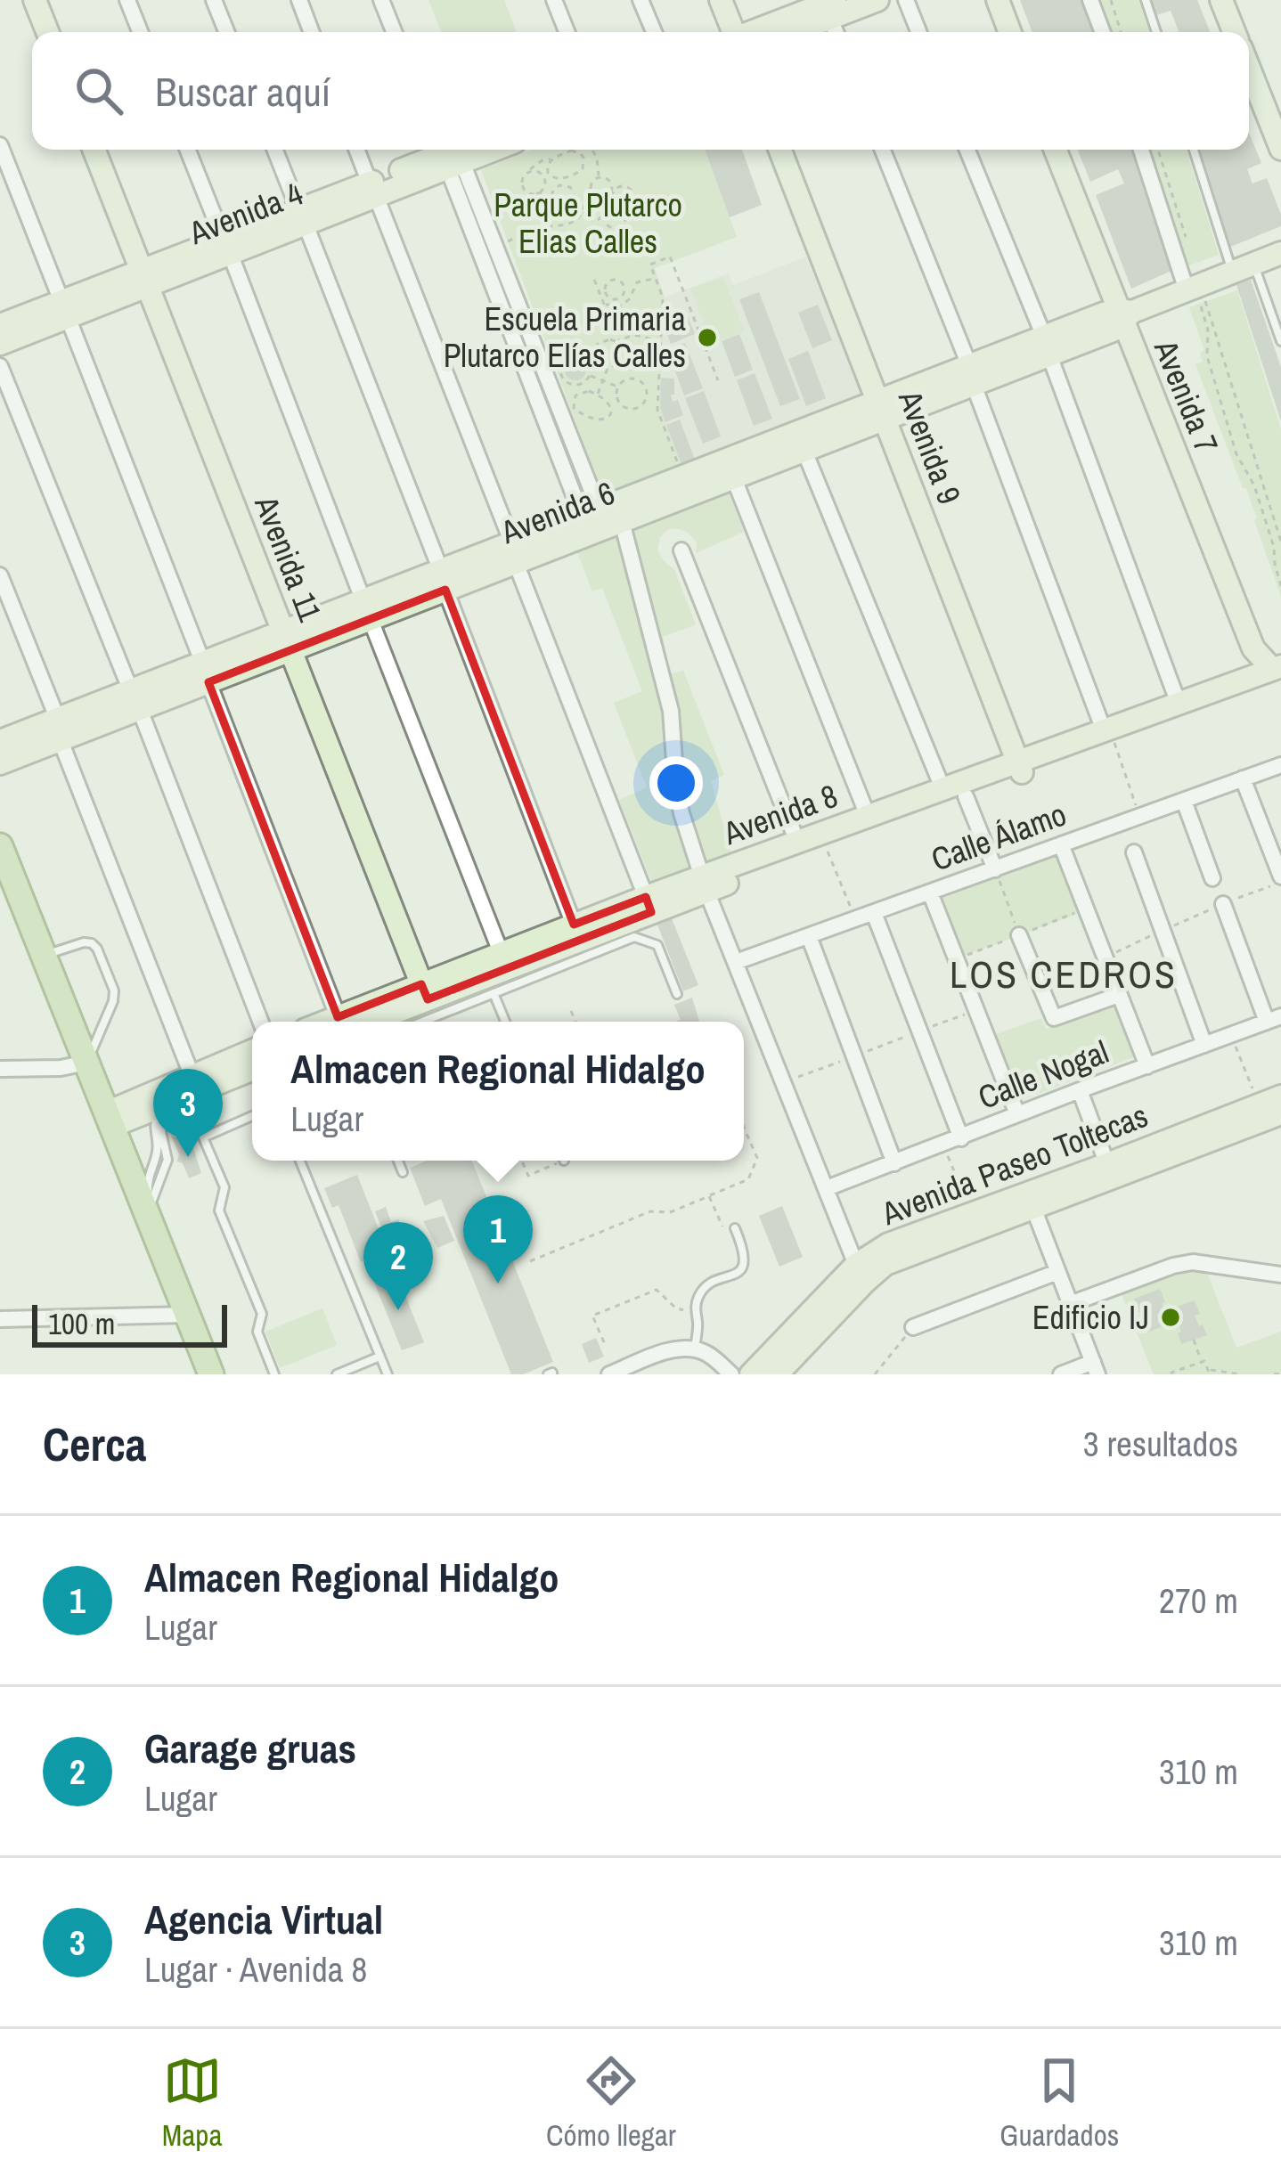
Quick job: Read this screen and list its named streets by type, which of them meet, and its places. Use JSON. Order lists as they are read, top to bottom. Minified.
{"streets":{"street":["Avenida 4","Avenida 7","Avenida 9","Avenida 6","Avenida 11","Avenida 8","Calle Álamo","Calle Nogal","Avenida Paseo Toltecas"]},"crossings":[["Avenida 4","Avenida 11"],["Avenida 7","Avenida 6"],["Avenida 7","Avenida 8"],["Avenida 9","Avenida 6"],["Avenida 9","Avenida 8"],["Avenida 6","Avenida 11"],["Avenida 11","Avenida 8"]],"districts":["LOS CEDROS"],"parks":["Parque Plutarco Elias Calles"],"places":["Escuela Primaria Plutarco Elías Calles","Edificio IJ"],"scale_bar":"100 m","page":{"search":"Buscar aquí","popup":["Almacen Regional Hidalgo","Lugar"],"pins":["3","1","2"],"scale":"100 m","heading":["Cerca","3 resultados"],"list":[{"mark":"1","name":"Almacen Regional Hidalgo","note":"Lugar","value":"270 m"},{"mark":"2","name":"Garage gruas","note":"Lugar","value":"310 m"},{"mark":"3","name":"Agencia Virtual","note":"Lugar · Avenida 8","value":"310 m"}],"nav":["Mapa","Cómo llegar","Guardados"]}}
